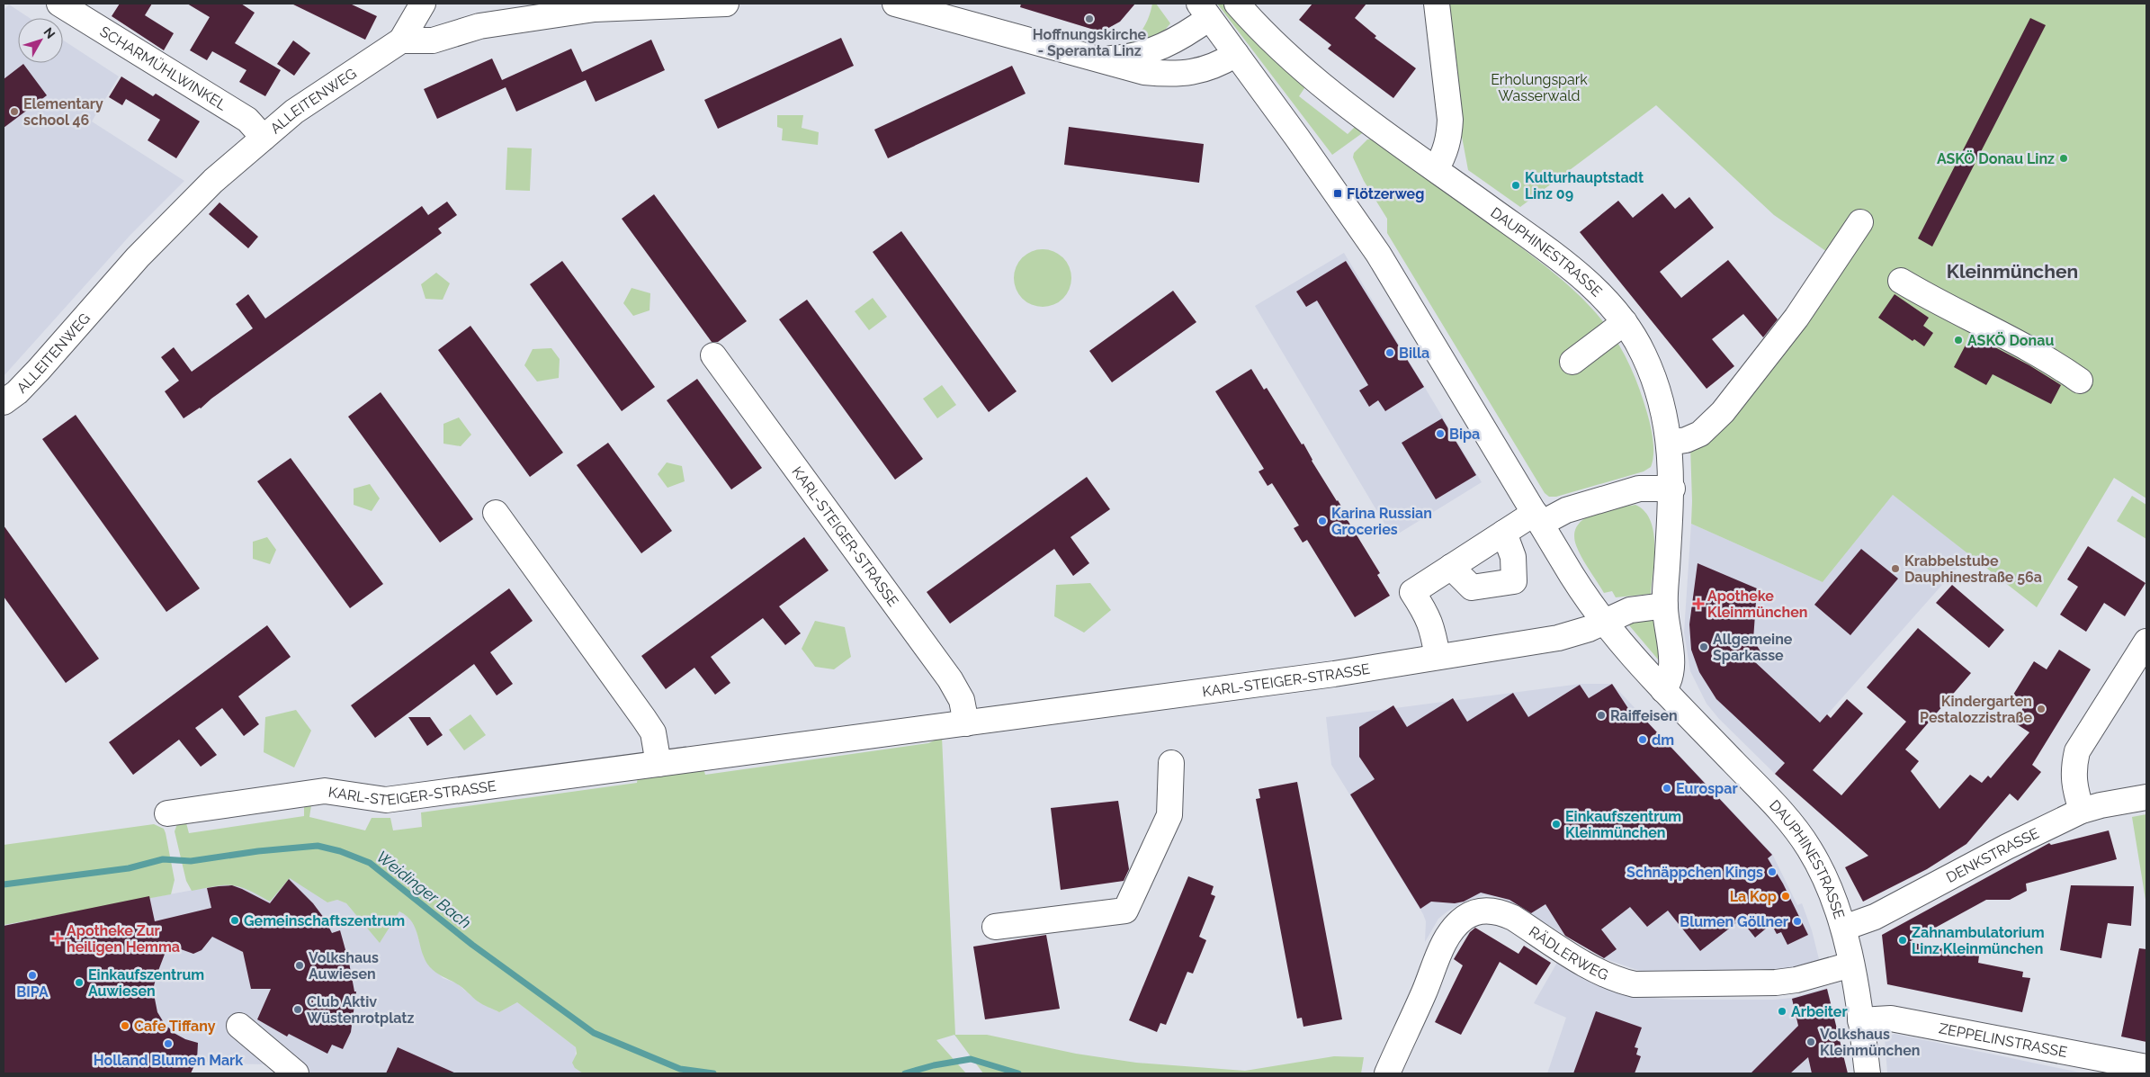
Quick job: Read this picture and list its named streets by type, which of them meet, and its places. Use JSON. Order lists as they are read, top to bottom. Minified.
{"streets":{"street":["SCHARMÜHLWINKEL","ALLEITENWEG","DAUPHINESTRASSE","KARL-STEIGER-STRASSE","DENKSTRASSE","RÄDLERWEG","ZEPPELINSTRASSE"]},"crossings":[["SCHARMÜHLWINKEL","ALLEITENWEG"],["DAUPHINESTRASSE","KARL-STEIGER-STRASSE"],["DAUPHINESTRASSE","DENKSTRASSE"],["DAUPHINESTRASSE","RÄDLERWEG"],["DAUPHINESTRASSE","ZEPPELINSTRASSE"]],"districts":["Kleinmünchen"],"water":["Weidinger Bach"],"parks":["Erholungspark Wasserwald"],"places":{"other":["Hoffnungskirche - Speranta Linz","Elementary school 46","ASKÖ Donau Linz","Kulturhauptstadt Linz 09","ASKÖ Donau","Billa","Bipa","Karina Russian Groceries","Krabbelstube Dauphinestraße 56a","Allgemeine Sparkasse","Kindergarten Pestalozzistraße","Raiffeisen","dm","Eurospar","Einkaufszentrum Kleinmünchen","Schnäppchen Kings","La Kop","Gemeinschaftszentrum","Blumen Göllner","Zahnambulatorium Linz Kleinmünchen","Volkshaus Auwiesen","BIPA","Einkaufszentrum Auwiesen","Club Aktiv Wüstenrotplatz","Arbeiter","Cafe Tiffany","Volkshaus Kleinmünchen","Holland Blumen Mark"],"transit":["Flötzerweg"],"health":["Apotheke Kleinmünchen","Apotheke Zur heiligen Hemma"]},"north":"top right"}
